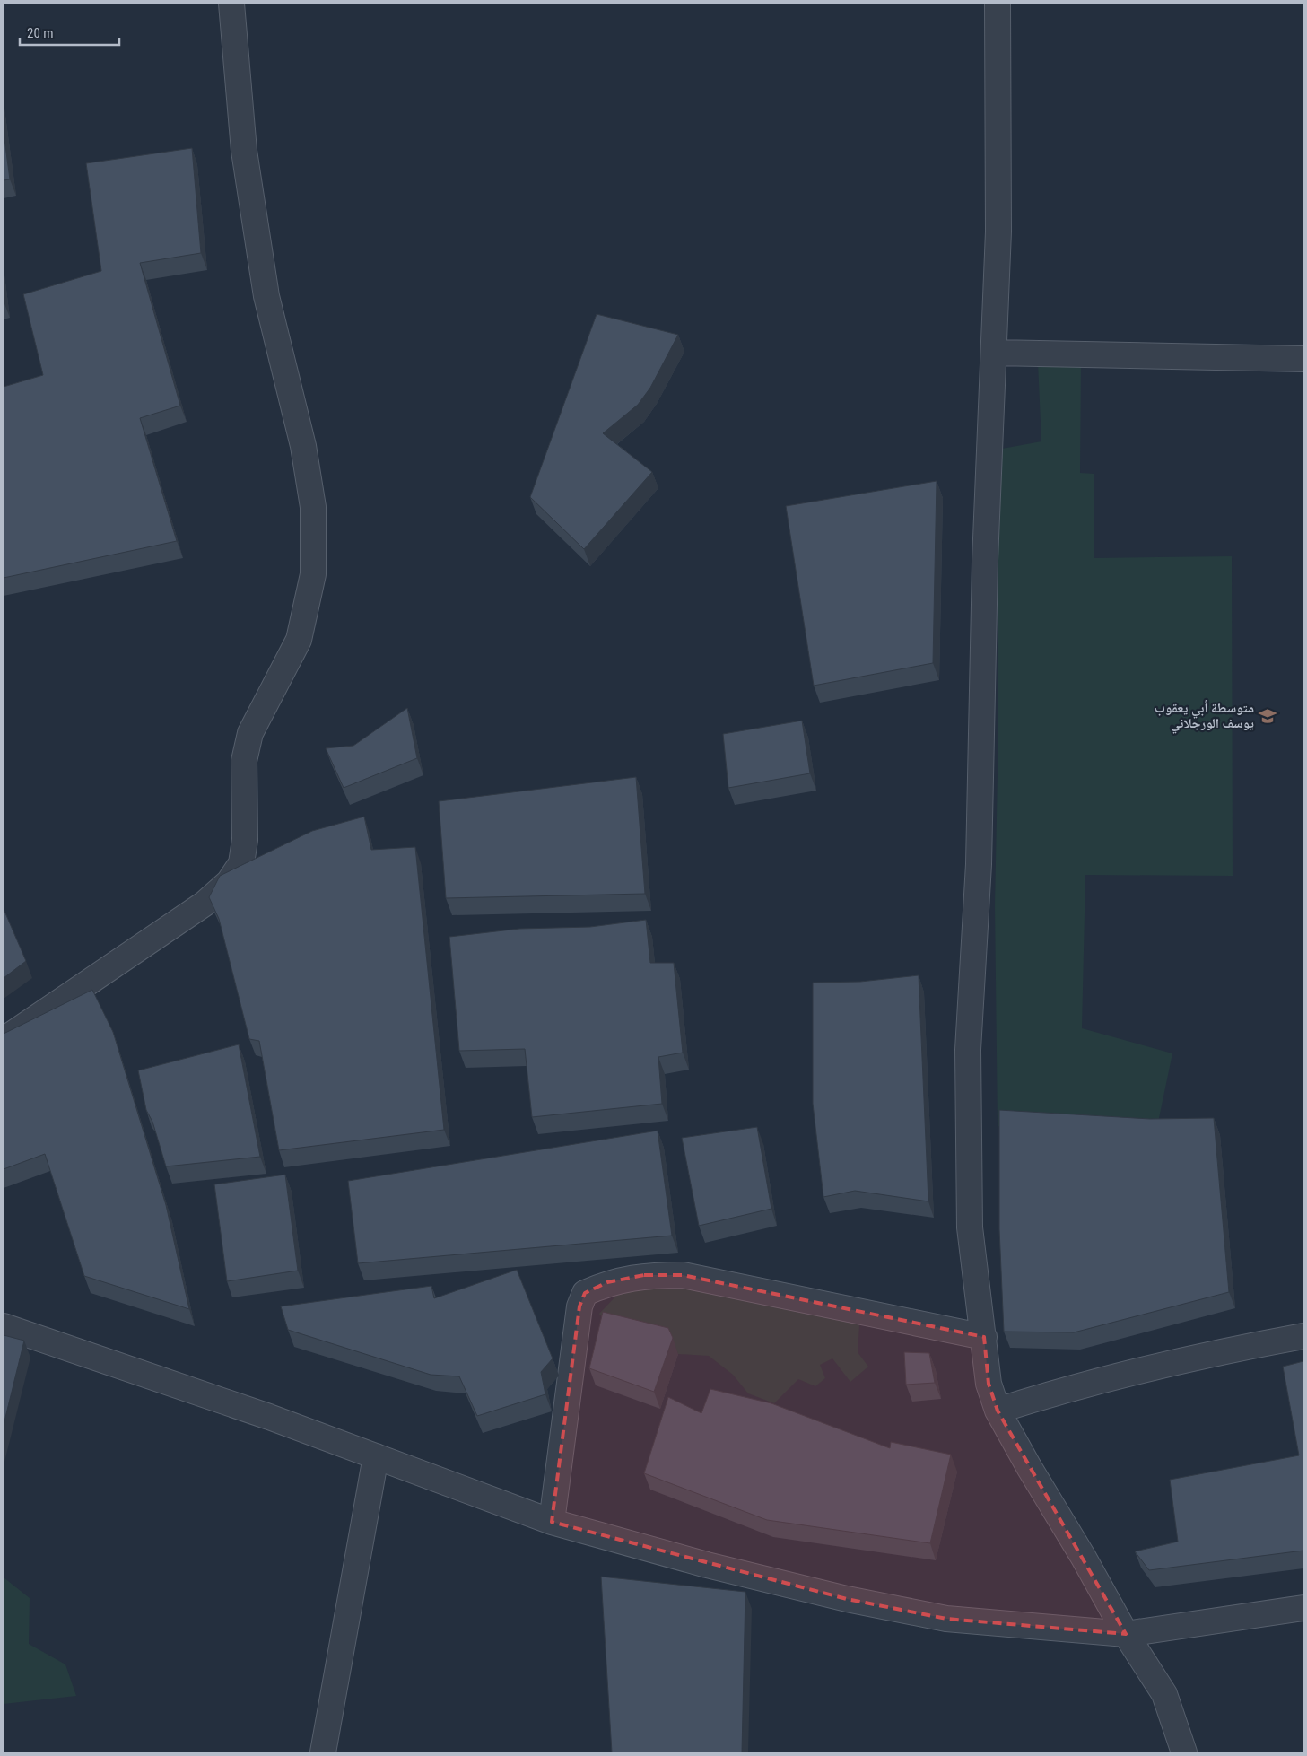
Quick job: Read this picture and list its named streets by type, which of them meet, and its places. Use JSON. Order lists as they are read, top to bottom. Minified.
{"places":{"school or university":["متوسطة أبي يعقوب يوسف الورجلاني"]},"scale_bar":"20 m"}
